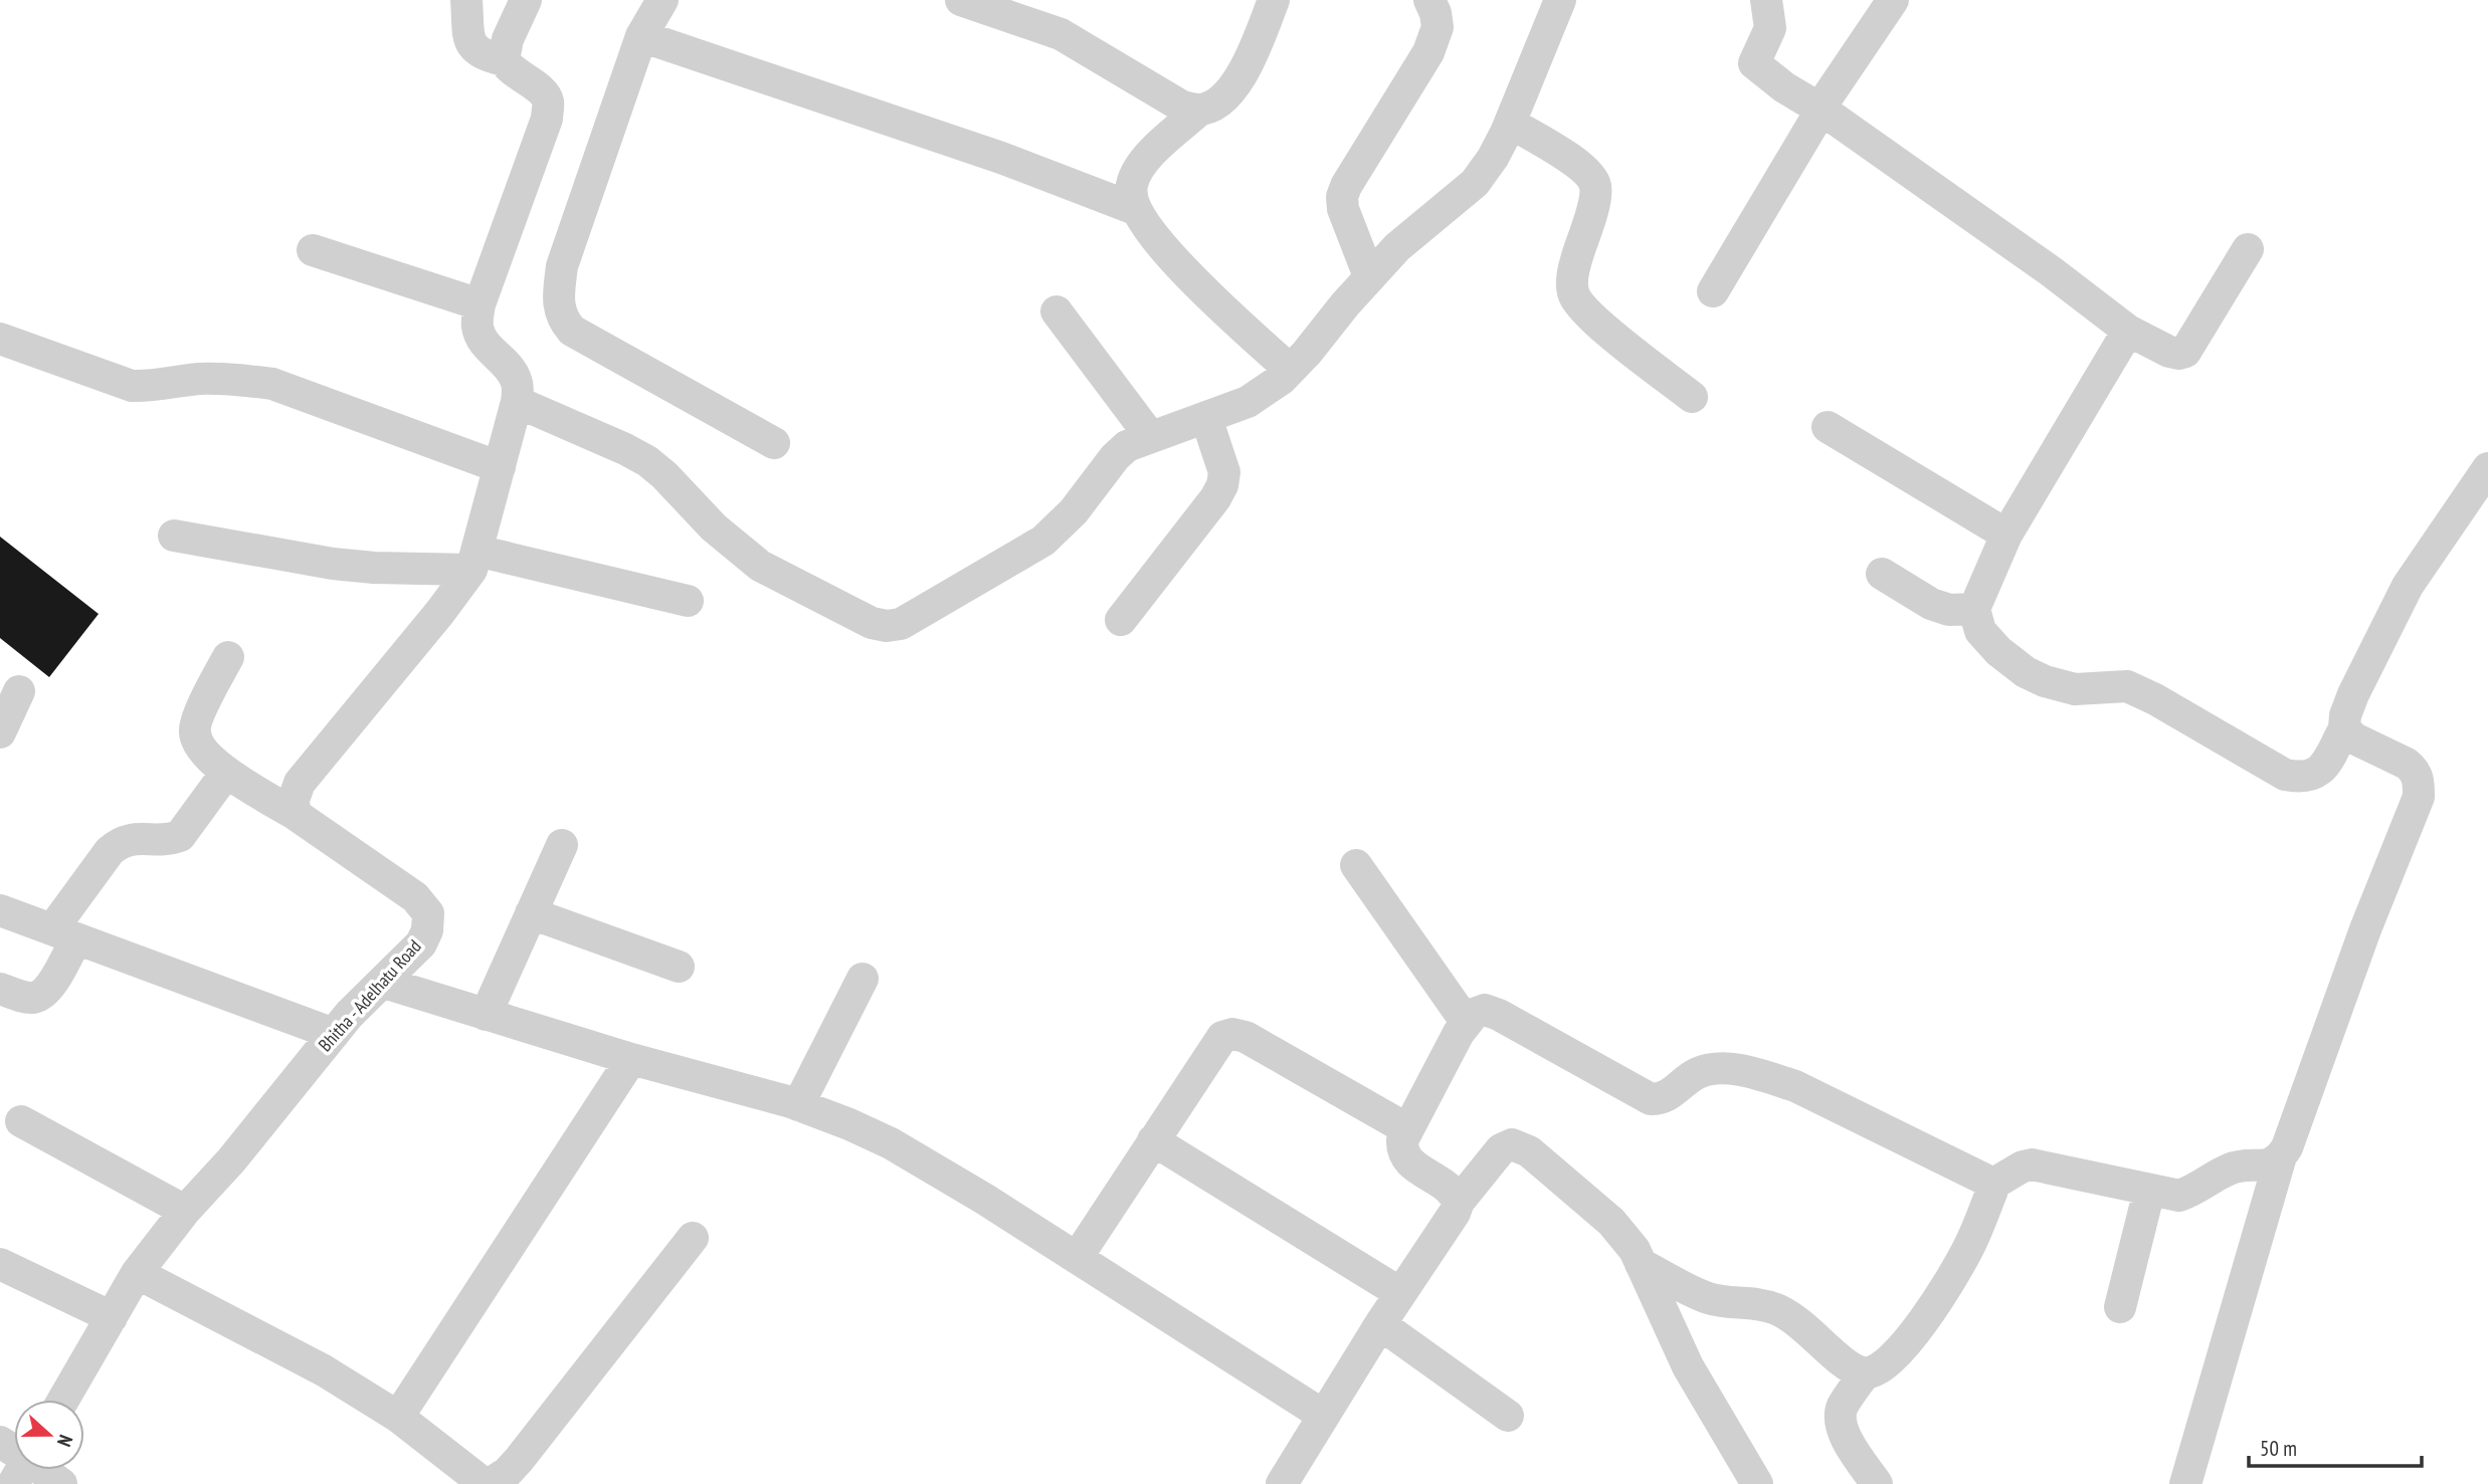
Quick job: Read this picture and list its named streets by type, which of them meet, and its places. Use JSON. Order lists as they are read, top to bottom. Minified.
{"streets":{"street":["Bhitha - Adelhatu Road"]},"scale_bar":"50 m","north":"right"}
